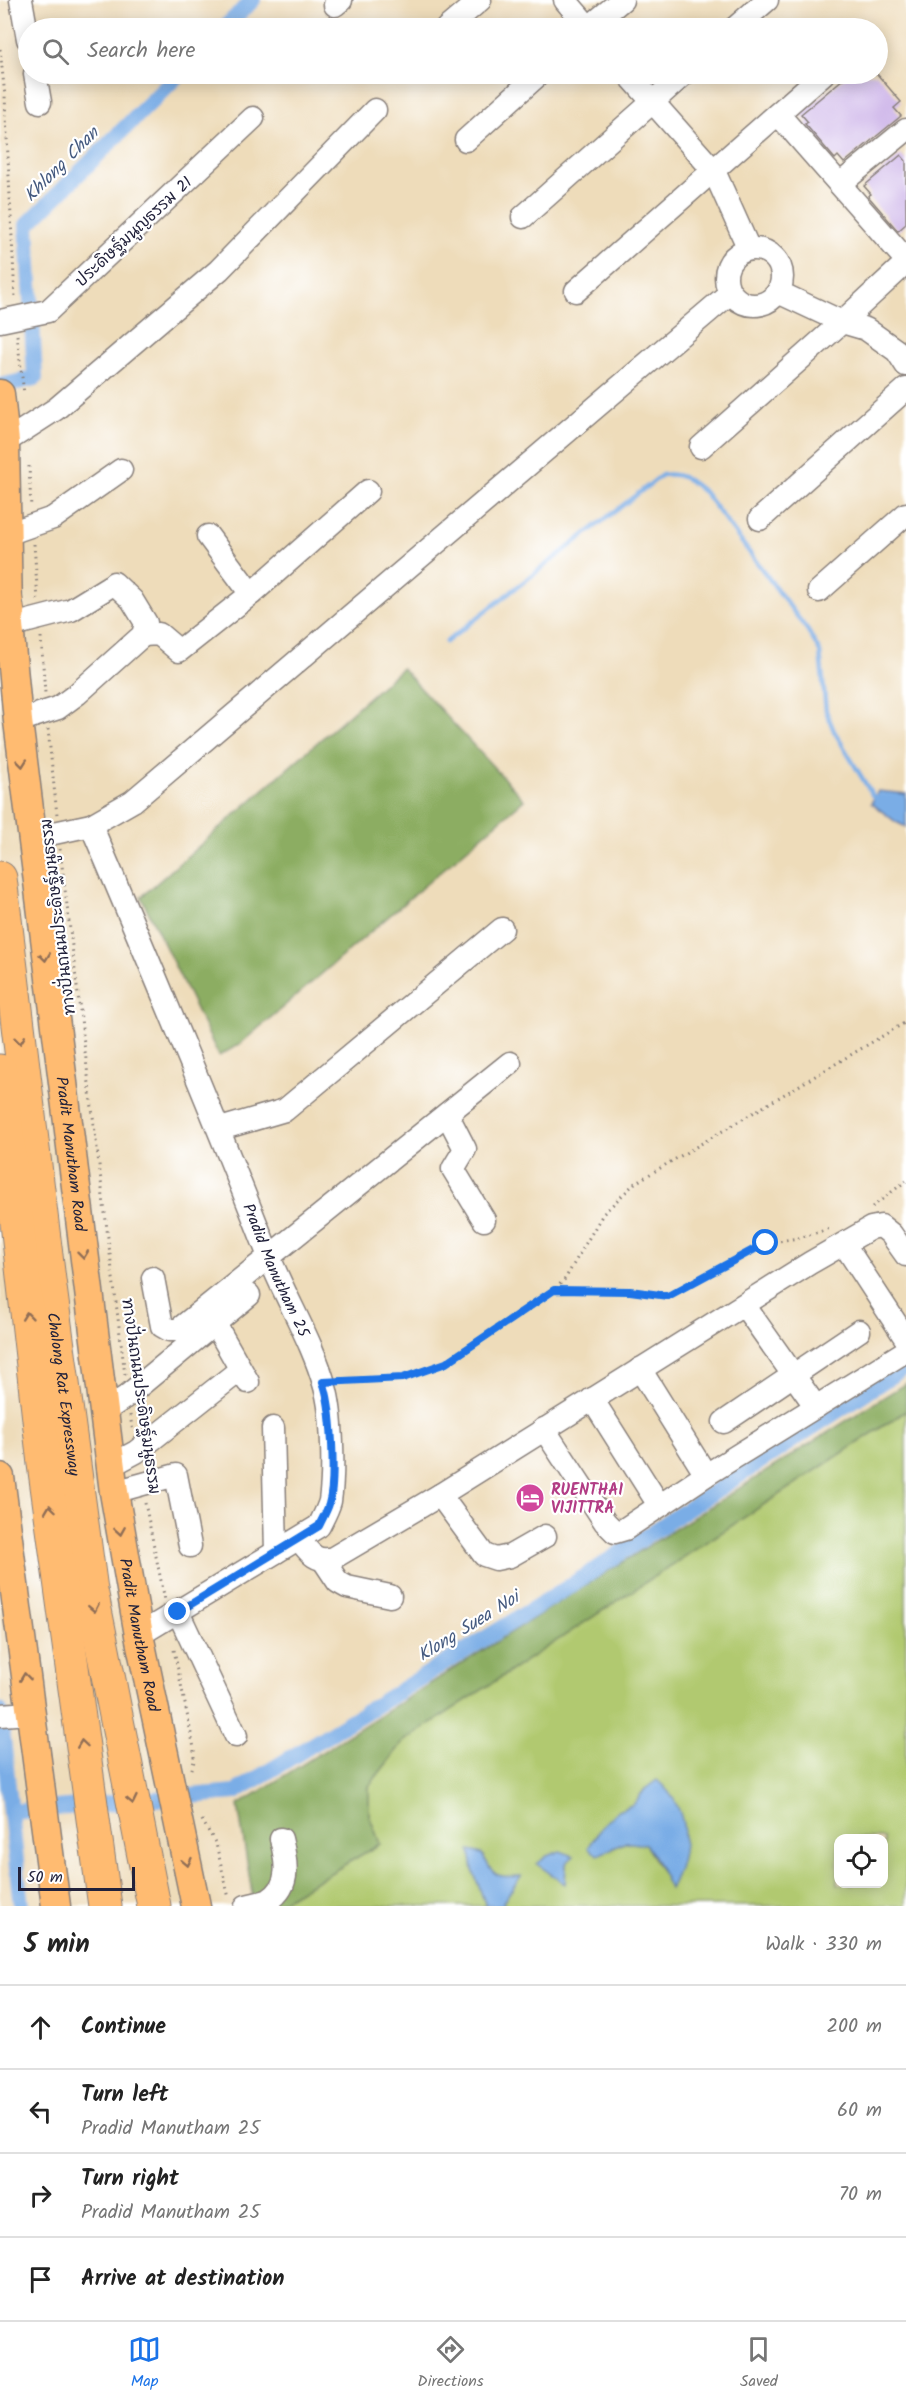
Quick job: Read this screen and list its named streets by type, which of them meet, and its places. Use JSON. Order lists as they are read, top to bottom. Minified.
{"streets":{"highway":["Chalong Rat Expressway"],"main road":["Pradit Manutham Road"],"street":["ประดิษฐ์มนูญธรรม 21","Pradid Manutham 25"],"path":["ทางปั่นถนนประดิษฐ์มนูธรรม"]},"crossings":[["ทางปั่นถนนประดิษฐ์มนูธรรม","Pradit Manutham Road"],["ทางปั่นถนนประดิษฐ์มนูธรรม","Pradid Manutham 25"],["Pradit Manutham Road","Pradid Manutham 25"]],"one_way":["Pradit Manutham Road"],"water":["Khlong Chan","Klong Suea Noi"],"places":{"hotel":["RUENTHAI VIJITTRA"]},"scale_bar":"50 m","page":{"search":"Search here","scale":"50 m","heading":["5 min","Walk · 330 m"],"list":[["Continue","200 m"],["Turn left","Pradid Manutham 25","60 m"],["Turn right","Pradid Manutham 25","70 m"],"Arrive at destination"],"nav":["Map","Directions","Saved"]}}
